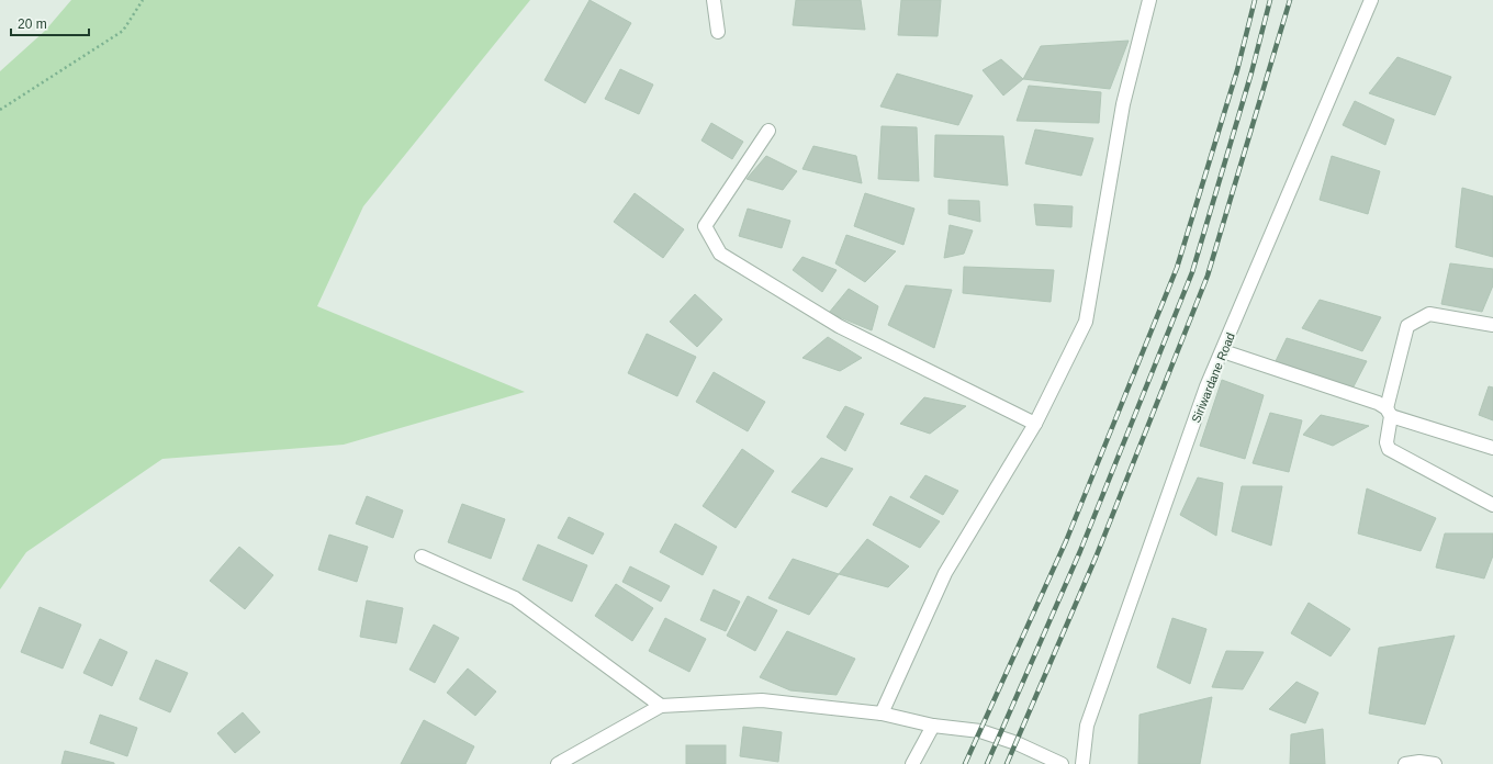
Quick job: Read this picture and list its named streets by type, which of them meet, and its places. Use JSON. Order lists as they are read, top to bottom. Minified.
{"streets":{"street":["Siriwardane Road"]},"scale_bar":"20 m"}
